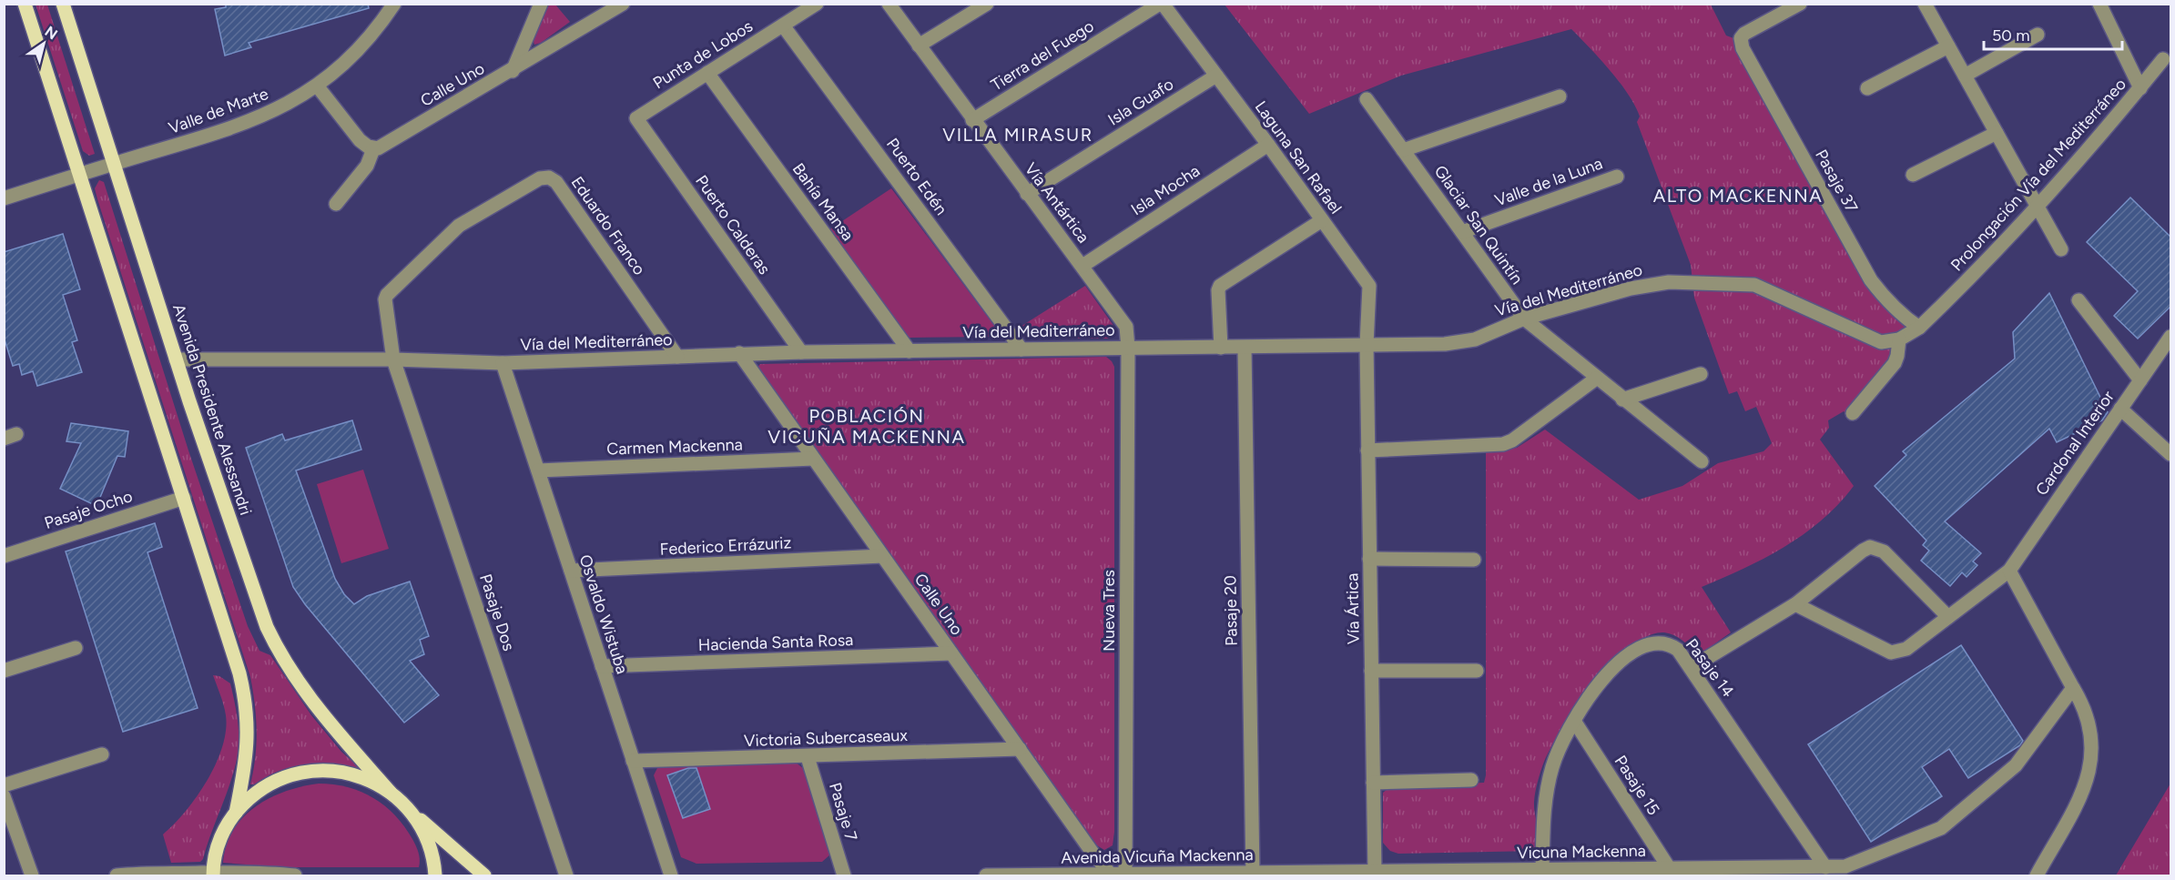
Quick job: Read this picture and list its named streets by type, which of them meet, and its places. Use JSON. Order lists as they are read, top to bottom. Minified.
{"streets":{"main road":["Avenida Presidente Alessandri"],"street":["Punta de Lobos","Tierra del Fuego","Calle Uno","Isla Guafo","Valle de Marte","Laguna San Rafael","Prolongación Vía del Mediterráneo","Puerto Edén","Pasaje 37","Valle de la Luna","Isla Mocha","Bahía Mansa","Vía Antártica","Puerto Calderas","Glaciar San Quintín","Eduardo Franco","Vía del Mediterráneo","Cardonal Interior","Carmen Mackenna","Pasaje Ocho","Federico Errázuriz","Vía Ártica","Nueva Tres","Pasaje 20","Pasaje Dos","Osvaldo Wistuba","Hacienda Santa Rosa","Pasaje 14","Victoria Subercaseaux","Pasaje 15","Pasaje 7","Vicuna Mackenna","Avenida Vicuña Mackenna"]},"crossings":[["Punta de Lobos","Puerto Edén"],["Punta de Lobos","Bahía Mansa"],["Punta de Lobos","Puerto Calderas"],["Tierra del Fuego","Laguna San Rafael"],["Tierra del Fuego","Vía Antártica"],["Calle Uno","Vía del Mediterráneo"],["Calle Uno","Carmen Mackenna"],["Calle Uno","Federico Errázuriz"],["Calle Uno","Hacienda Santa Rosa"],["Calle Uno","Victoria Subercaseaux"],["Calle Uno","Avenida Vicuña Mackenna"],["Isla Guafo","Laguna San Rafael"],["Isla Guafo","Vía Antártica"],["Valle de Marte","Avenida Presidente Alessandri"],["Laguna San Rafael","Isla Mocha"],["Laguna San Rafael","Vía del Mediterráneo"],["Laguna San Rafael","Vía Ártica"],["Prolongación Vía del Mediterráneo","Pasaje 37"],["Prolongación Vía del Mediterráneo","Vía del Mediterráneo"],["Puerto Edén","Vía del Mediterráneo"],["Valle de la Luna","Glaciar San Quintín"],["Isla Mocha","Vía Antártica"],["Bahía Mansa","Vía del Mediterráneo"],["Vía Antártica","Vía del Mediterráneo"],["Vía Antártica","Nueva Tres"],["Puerto Calderas","Vía del Mediterráneo"],["Glaciar San Quintín","Vía del Mediterráneo"],["Eduardo Franco","Vía del Mediterráneo"],["Eduardo Franco","Pasaje Dos"],["Vía del Mediterráneo","Avenida Presidente Alessandri"],["Vía del Mediterráneo","Vía Ártica"],["Vía del Mediterráneo","Nueva Tres"],["Vía del Mediterráneo","Pasaje 20"],["Vía del Mediterráneo","Pasaje Dos"],["Vía del Mediterráneo","Osvaldo Wistuba"],["Avenida Presidente Alessandri","Pasaje Ocho"],["Carmen Mackenna","Osvaldo Wistuba"],["Federico Errázuriz","Osvaldo Wistuba"],["Vía Ártica","Vicuna Mackenna"],["Nueva Tres","Avenida Vicuña Mackenna"],["Pasaje 20","Avenida Vicuña Mackenna"],["Osvaldo Wistuba","Hacienda Santa Rosa"],["Osvaldo Wistuba","Victoria Subercaseaux"],["Pasaje 14","Pasaje 15"],["Pasaje 14","Vicuna Mackenna"],["Victoria Subercaseaux","Pasaje 7"],["Pasaje 15","Vicuna Mackenna"],["Vicuna Mackenna","Avenida Vicuña Mackenna"]],"districts":["VILLA MIRASUR","ALTO MACKENNA","POBLACIÓN VICUÑA MACKENNA"],"scale_bar":"50 m","north":"top right"}
